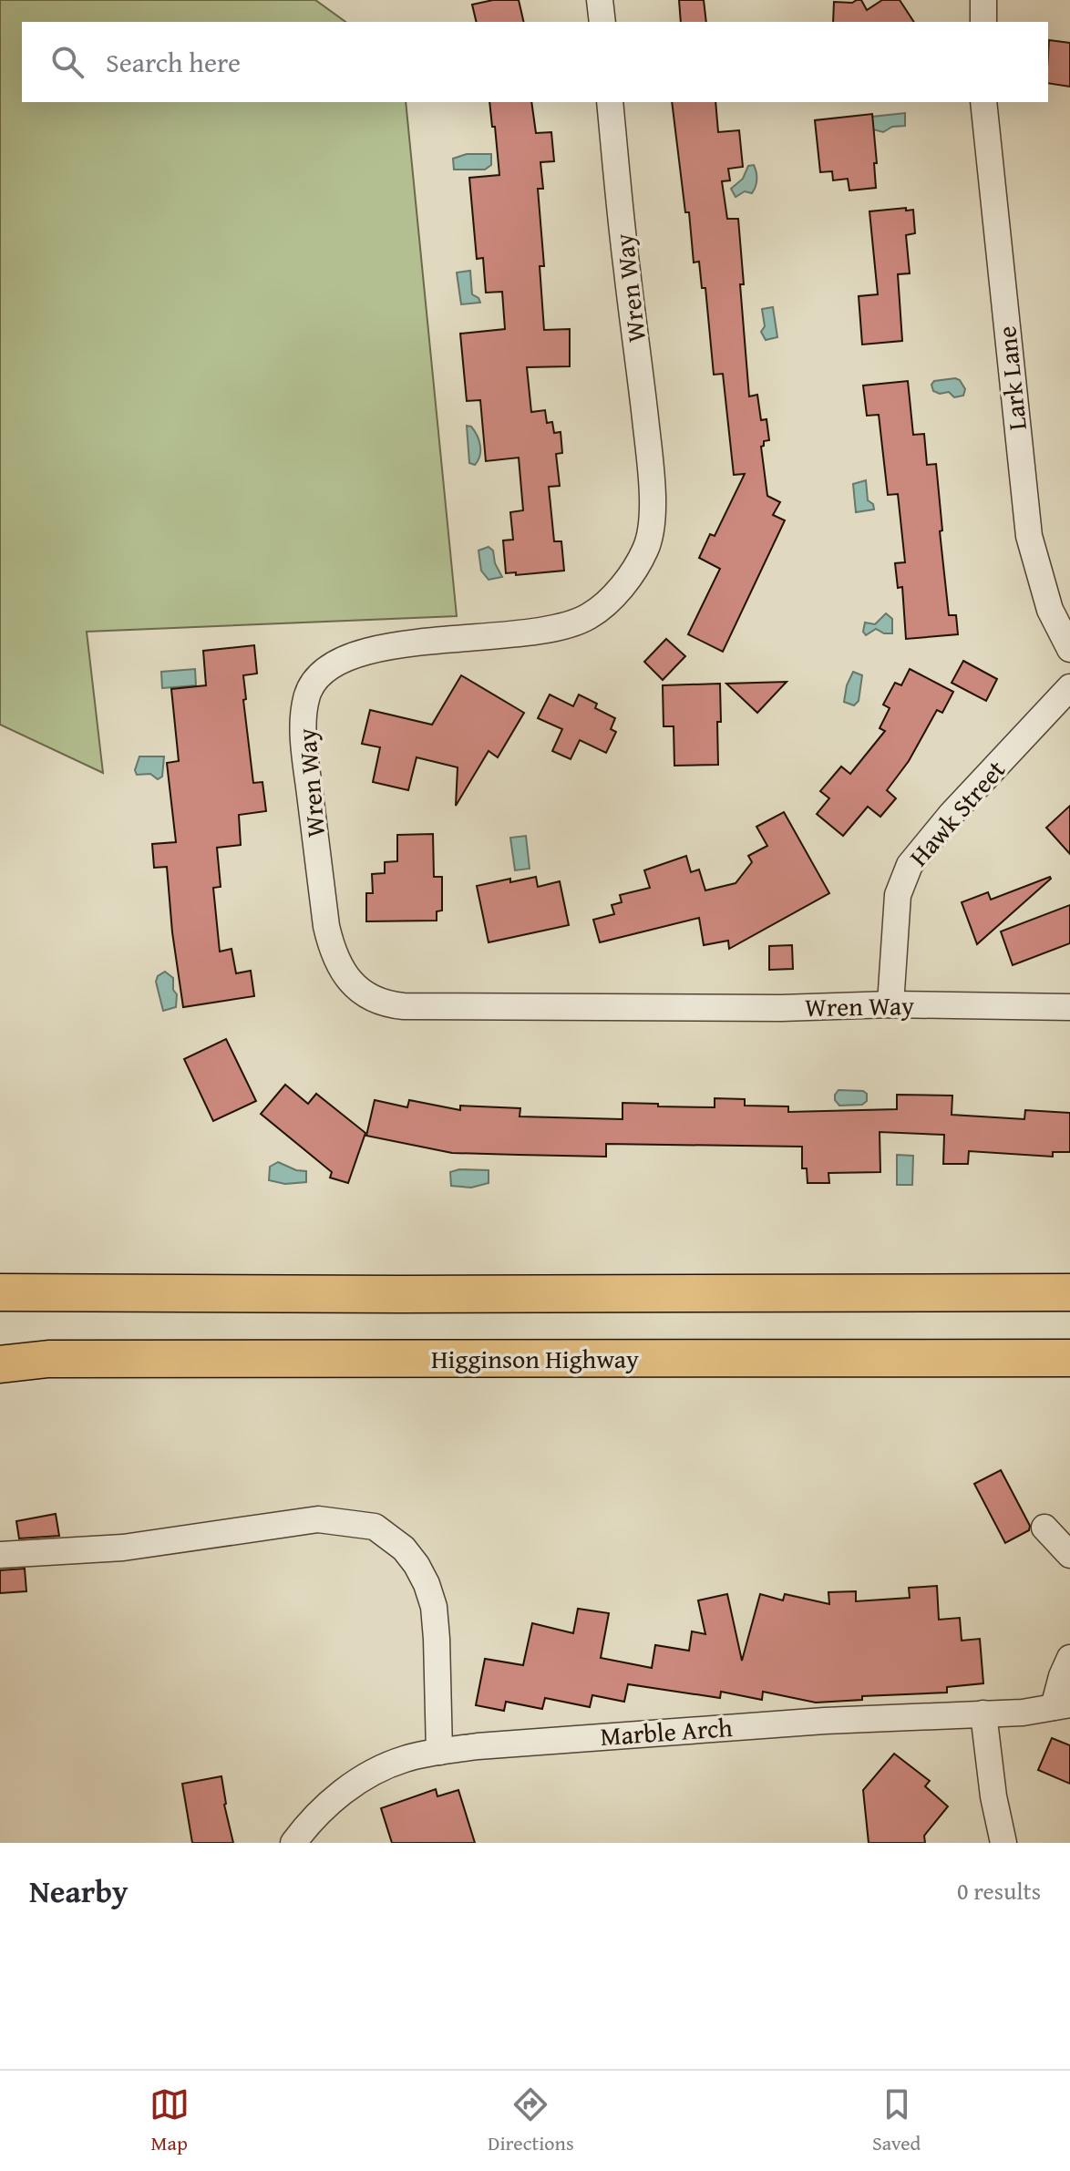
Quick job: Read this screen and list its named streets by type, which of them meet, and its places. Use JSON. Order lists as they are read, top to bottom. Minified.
{"streets":{"highway":["Higginson Highway"],"street":["Wren Way","Lark Lane","Hawk Street","Marble Arch"]},"crossings":[["Wren Way","Hawk Street"]],"page":{"search":"Search here","heading":["Nearby","0 results"],"nav":["Map","Directions","Saved"]}}
